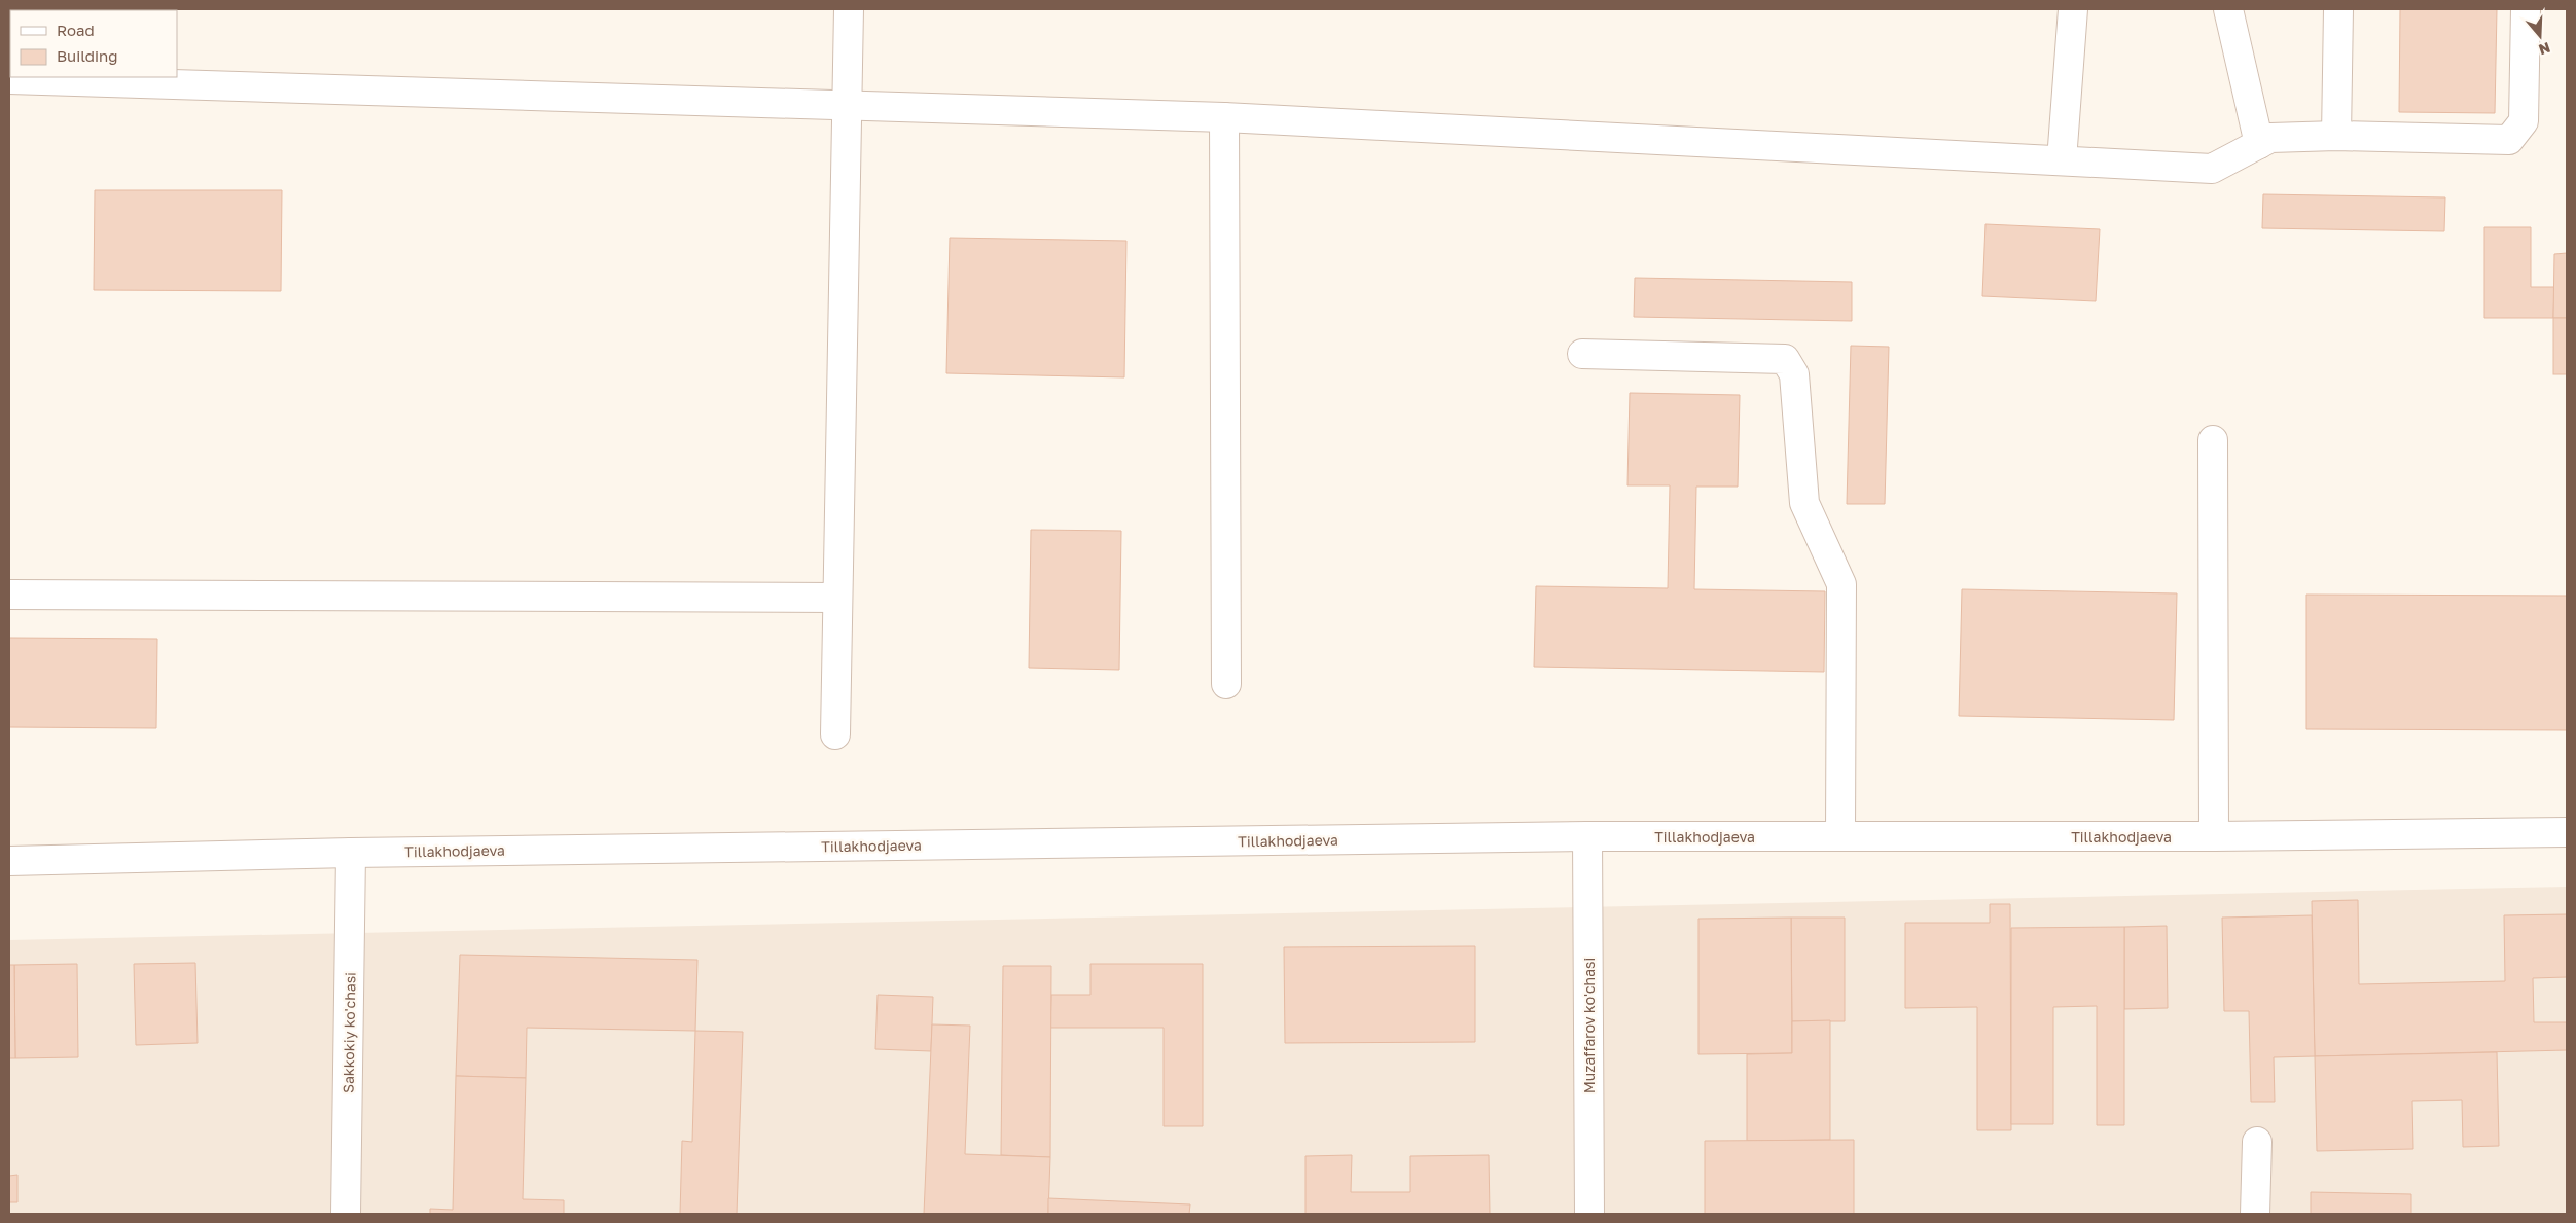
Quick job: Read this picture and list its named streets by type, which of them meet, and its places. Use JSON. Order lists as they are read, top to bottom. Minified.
{"streets":{"street":["Tillakhodjaeva","Muzaffarov ko'chasi","Sakkokiy ko'chasi"]},"crossings":[["Tillakhodjaeva","Muzaffarov ko'chasi"],["Tillakhodjaeva","Sakkokiy ko'chasi"]],"legend":["Road","Building"],"north":"bottom"}
